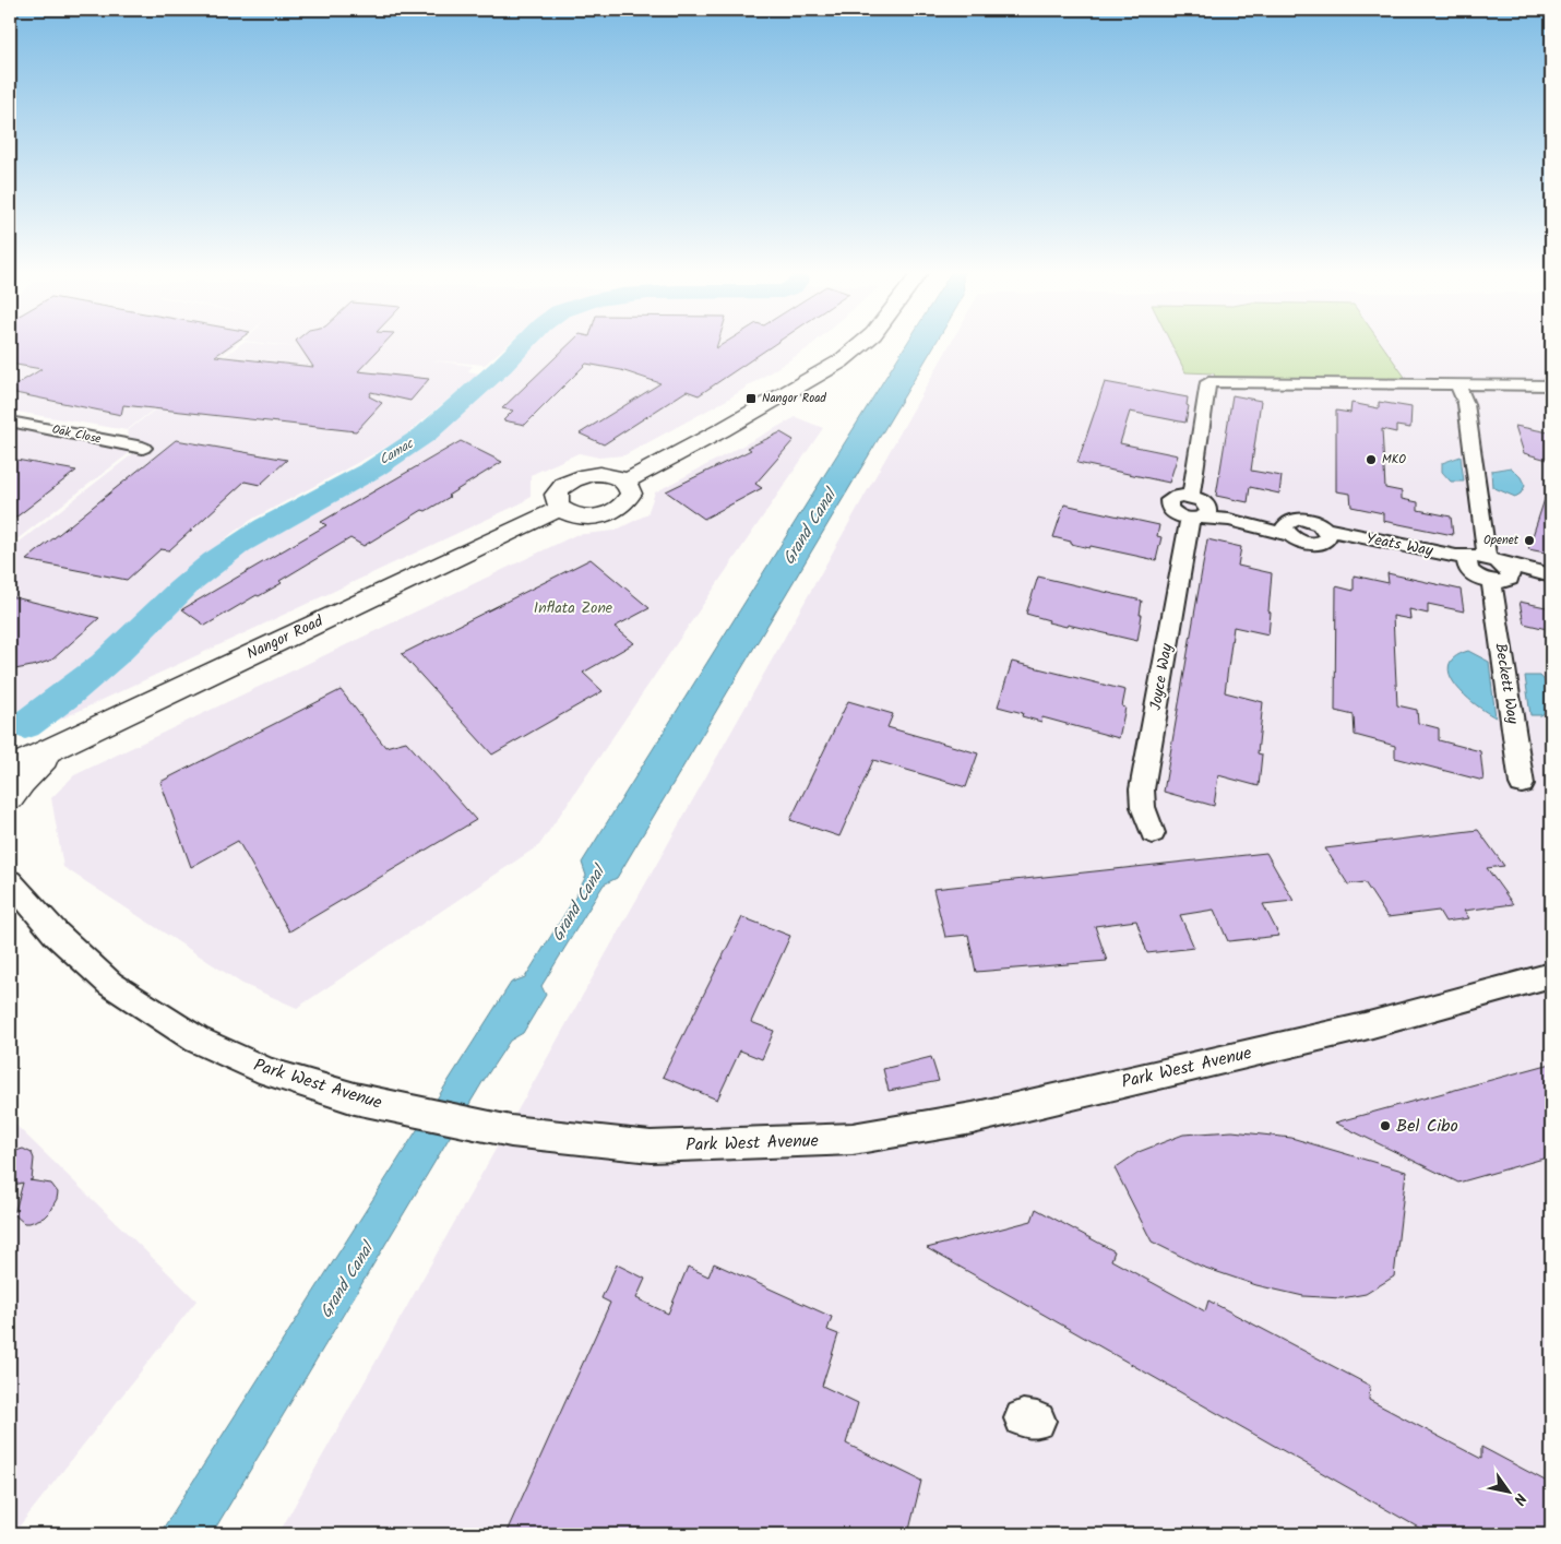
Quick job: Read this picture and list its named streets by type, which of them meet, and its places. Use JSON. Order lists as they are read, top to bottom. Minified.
{"streets":{"main road":["Nangor Road"],"street":["Oak Close","Yeats Way","Joyce Way","Beckett Way","Park West Avenue"]},"crossings":[["Yeats Way","Joyce Way"],["Yeats Way","Beckett Way"]],"water":["Camac","Grand Canal"],"parks":["Inflata Zone"],"places":{"transit":["Nangor Road"],"other":["MKO","Openet","Bel Cibo"]},"north":"bottom right"}
